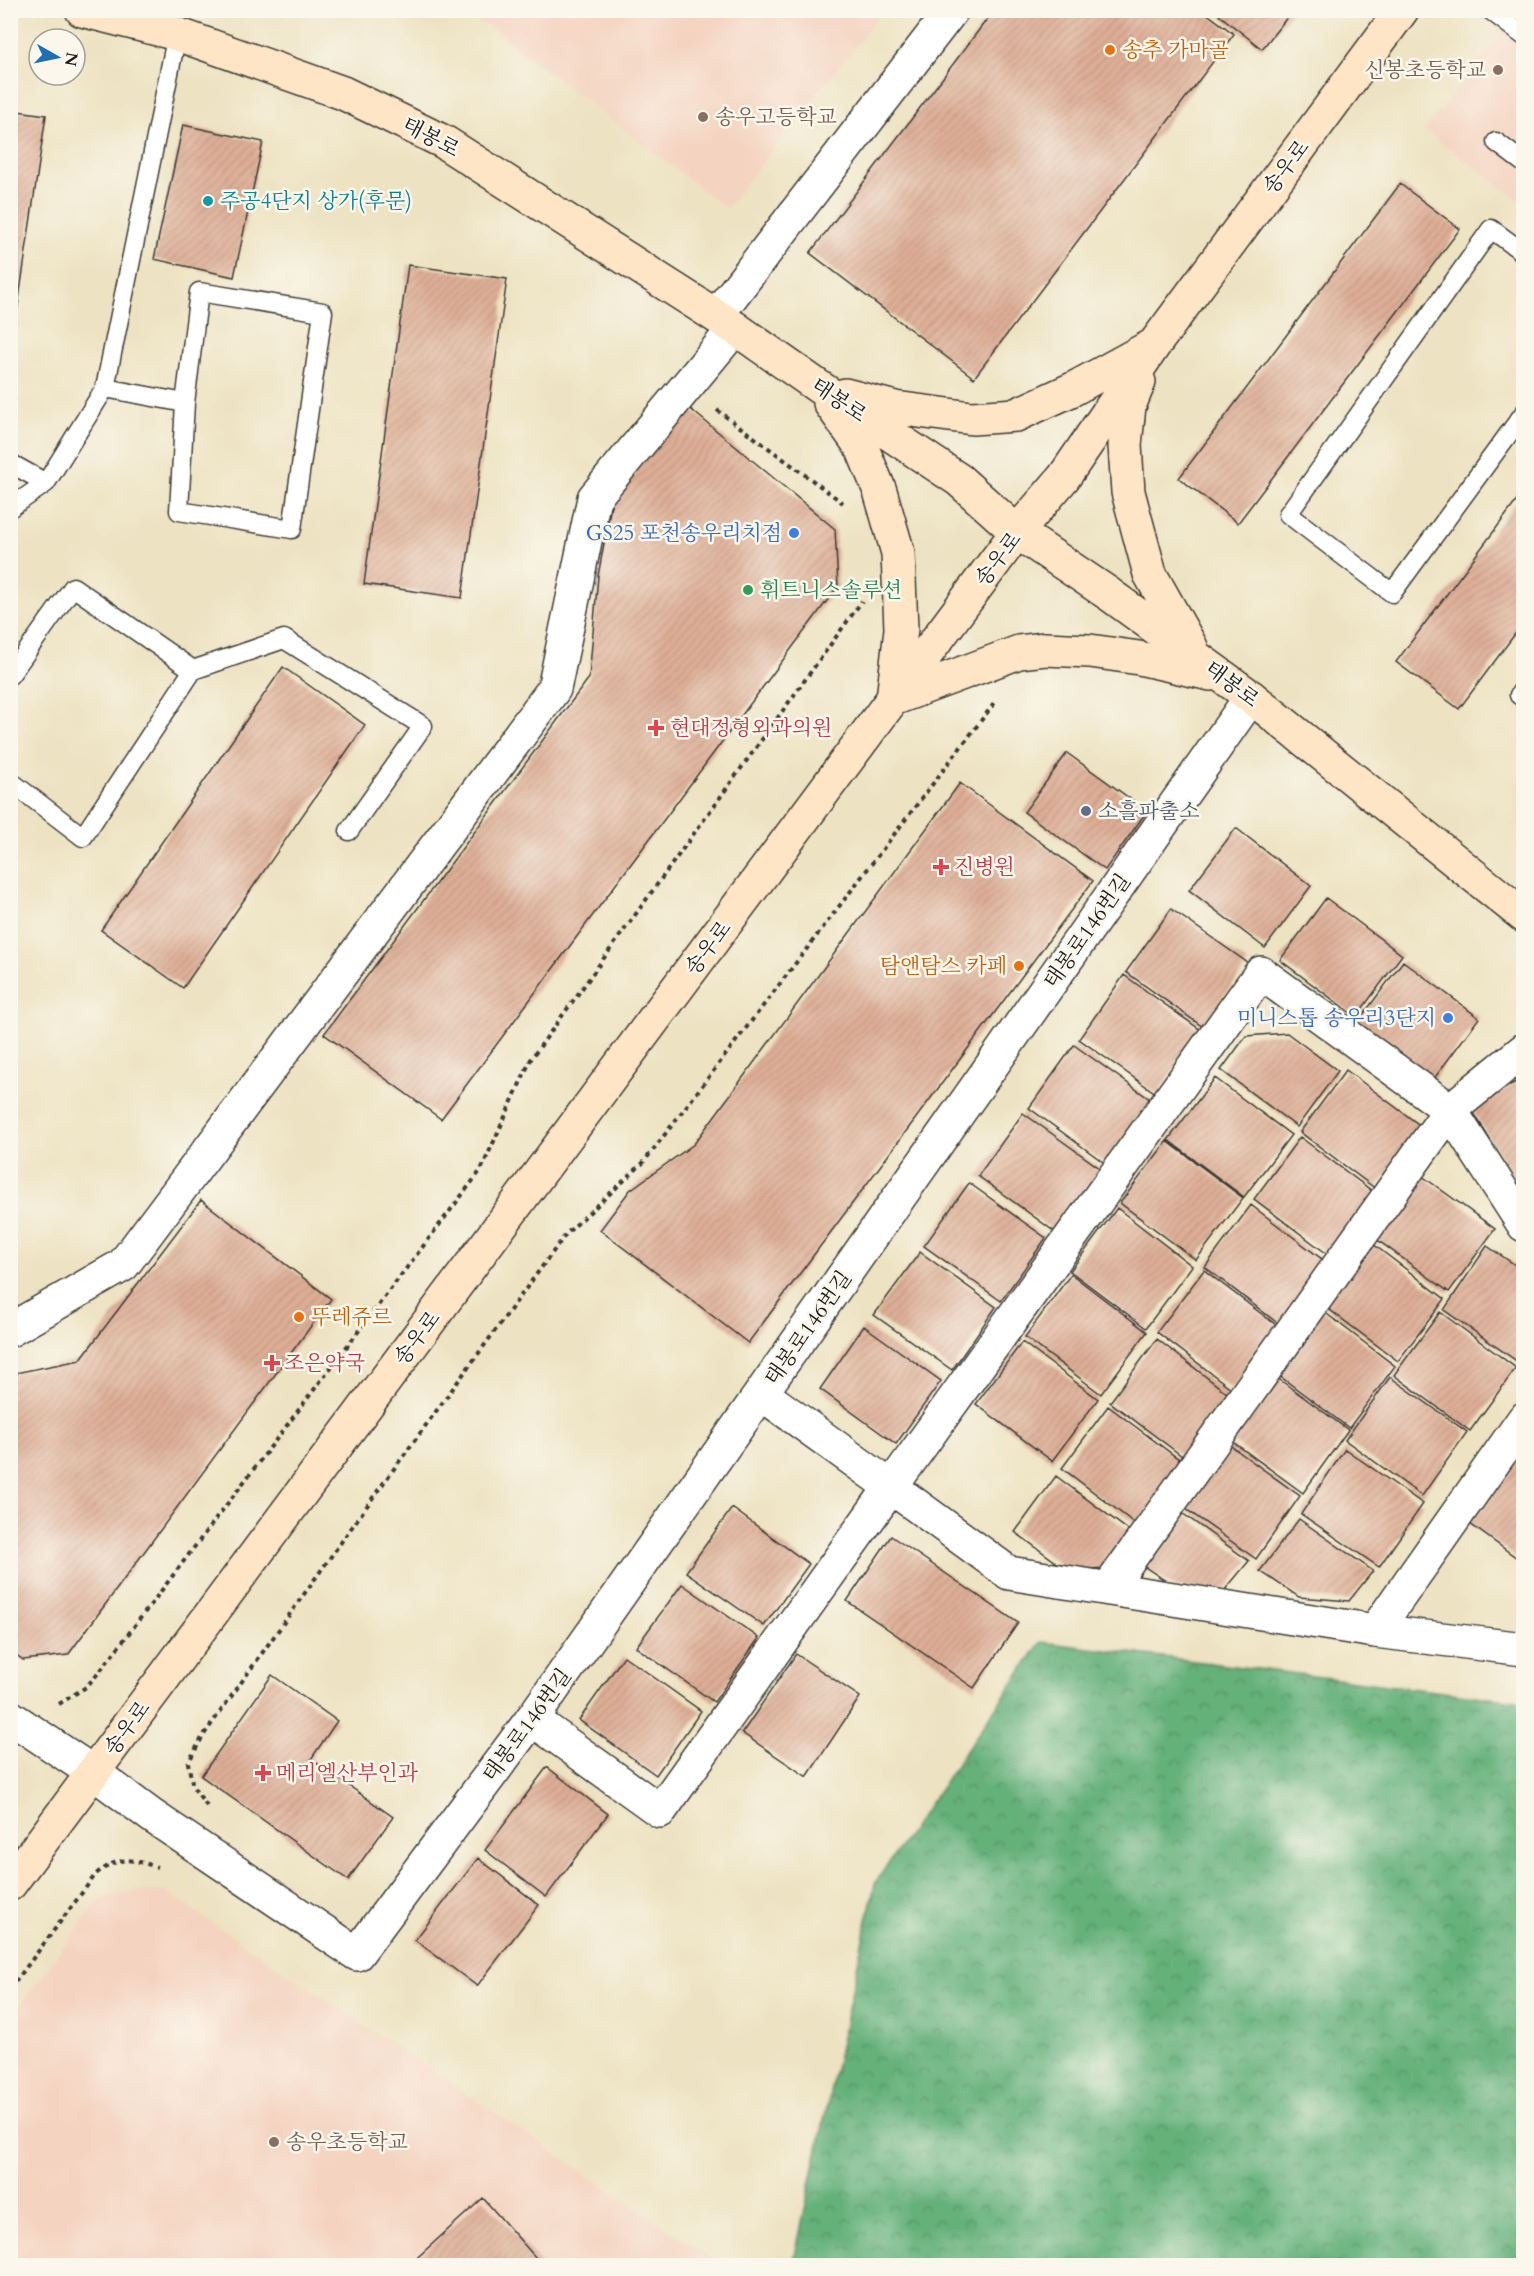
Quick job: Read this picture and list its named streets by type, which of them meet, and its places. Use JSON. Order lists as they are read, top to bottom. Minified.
{"streets":{"main road":["태봉로","송우로"],"street":["태봉로146번길"]},"crossings":[["태봉로","송우로"],["태봉로","태봉로146번길"],["송우로","태봉로146번길"]],"places":{"other":["송추 가마골","신봉초등학교","송우고등학교","주공4단지 상가(후문)","GS25 포천송우리치점","휘트니스솔루션","소흘파출소","탐앤탐스 카페","미니스톱 송우리3단지","뚜레쥬르","송우초등학교"],"health":["현대정형외과의원","진병원","조은약국","메리엘산부인과"]},"north":"right"}
